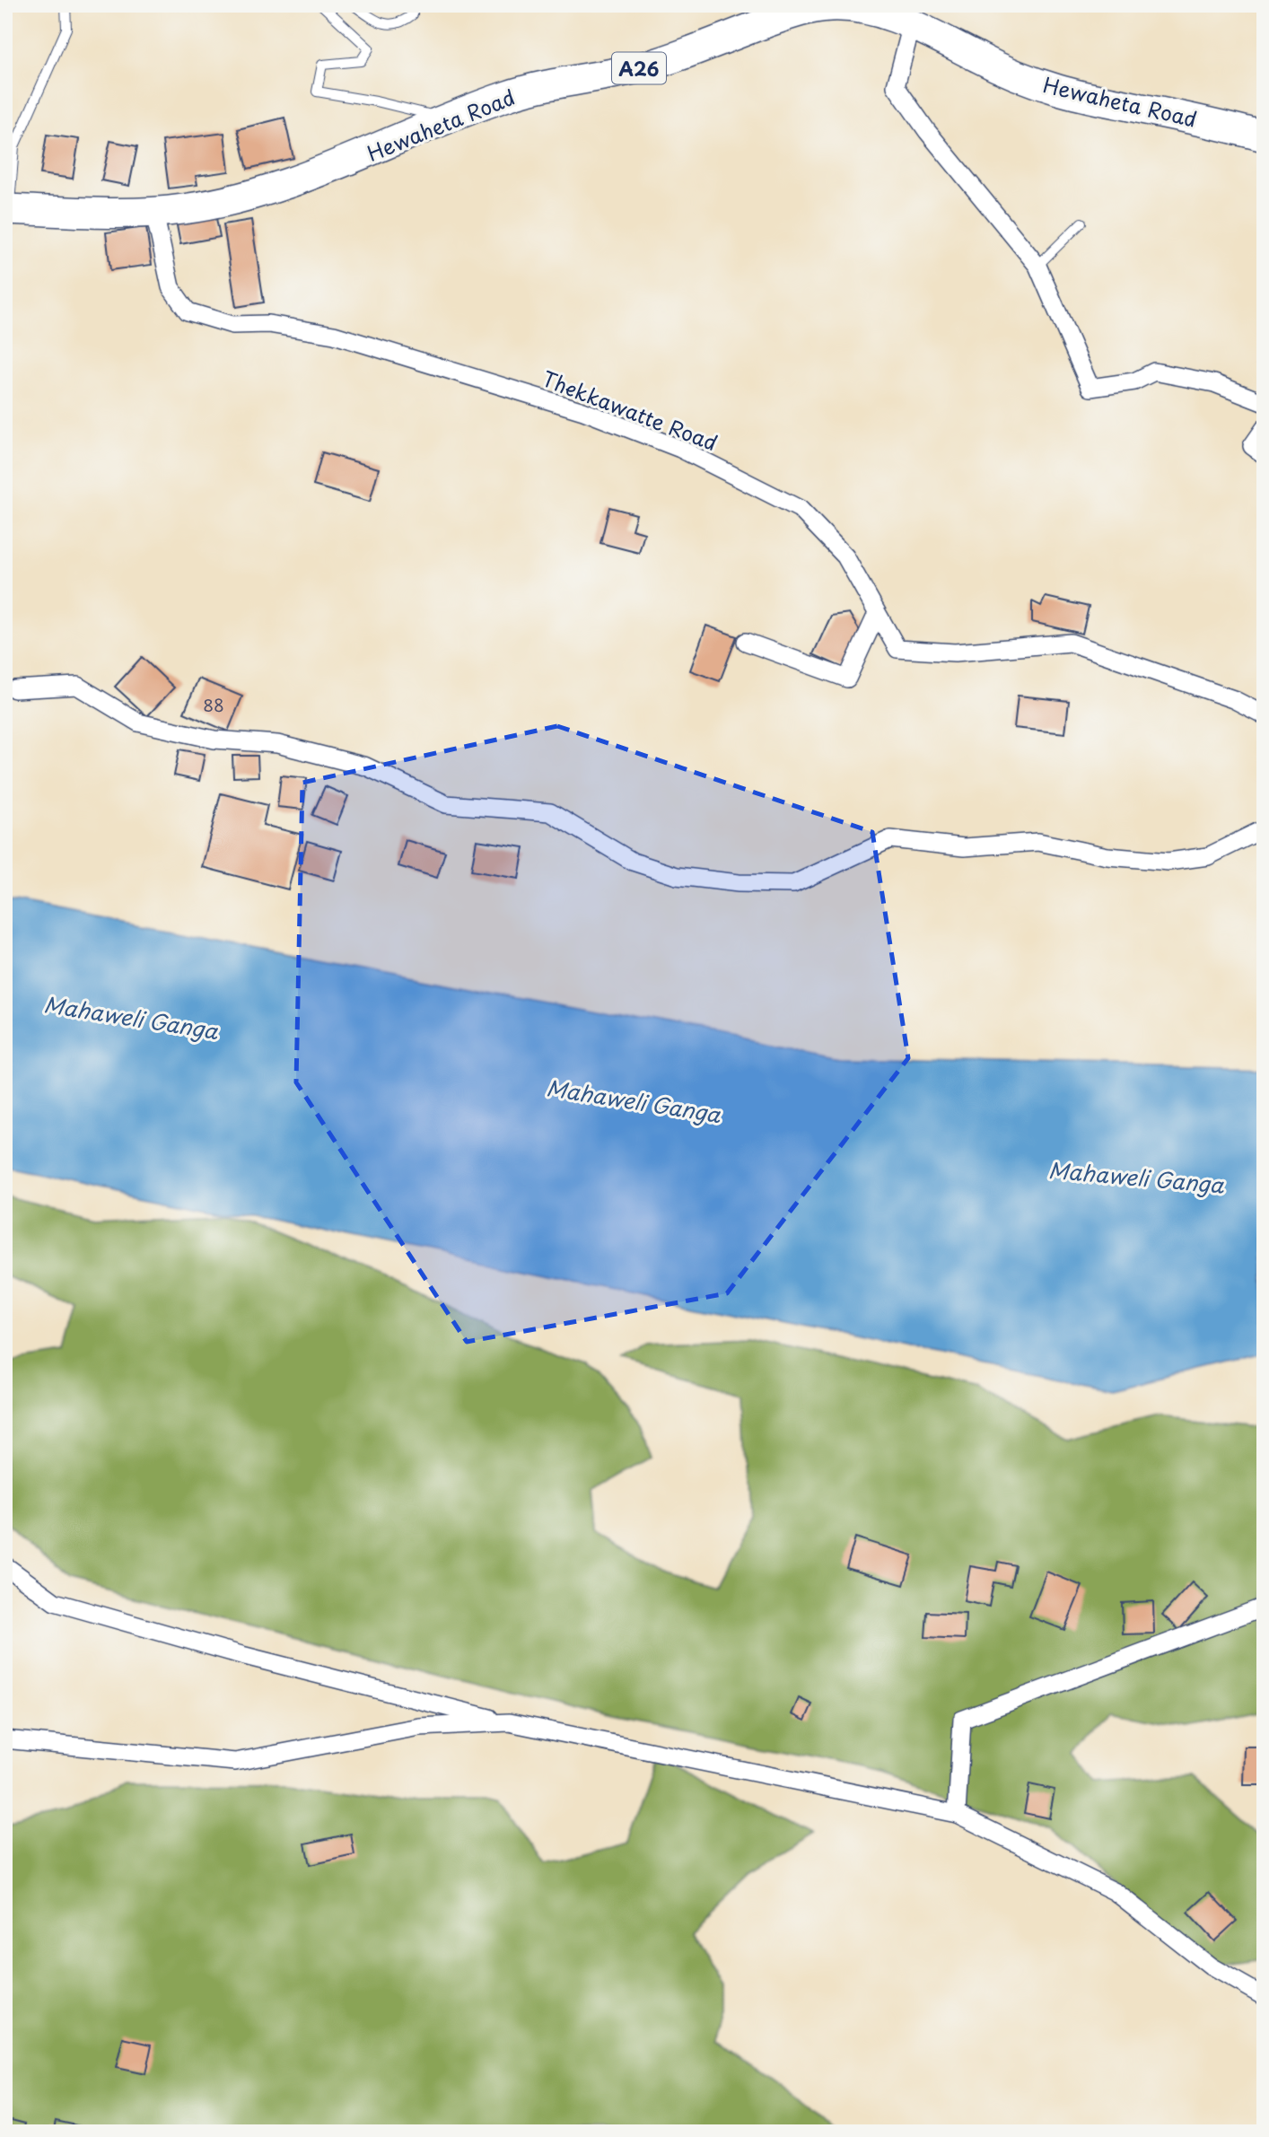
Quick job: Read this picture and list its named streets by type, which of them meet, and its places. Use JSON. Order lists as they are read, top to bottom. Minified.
{"streets":{"highway":["A26","Hewaheta Road"],"street":["Thekkawatte Road"]},"crossings":[["Hewaheta Road","Thekkawatte Road"]],"water":["Mahaweli Ganga"],"house_numbers":["88"]}
